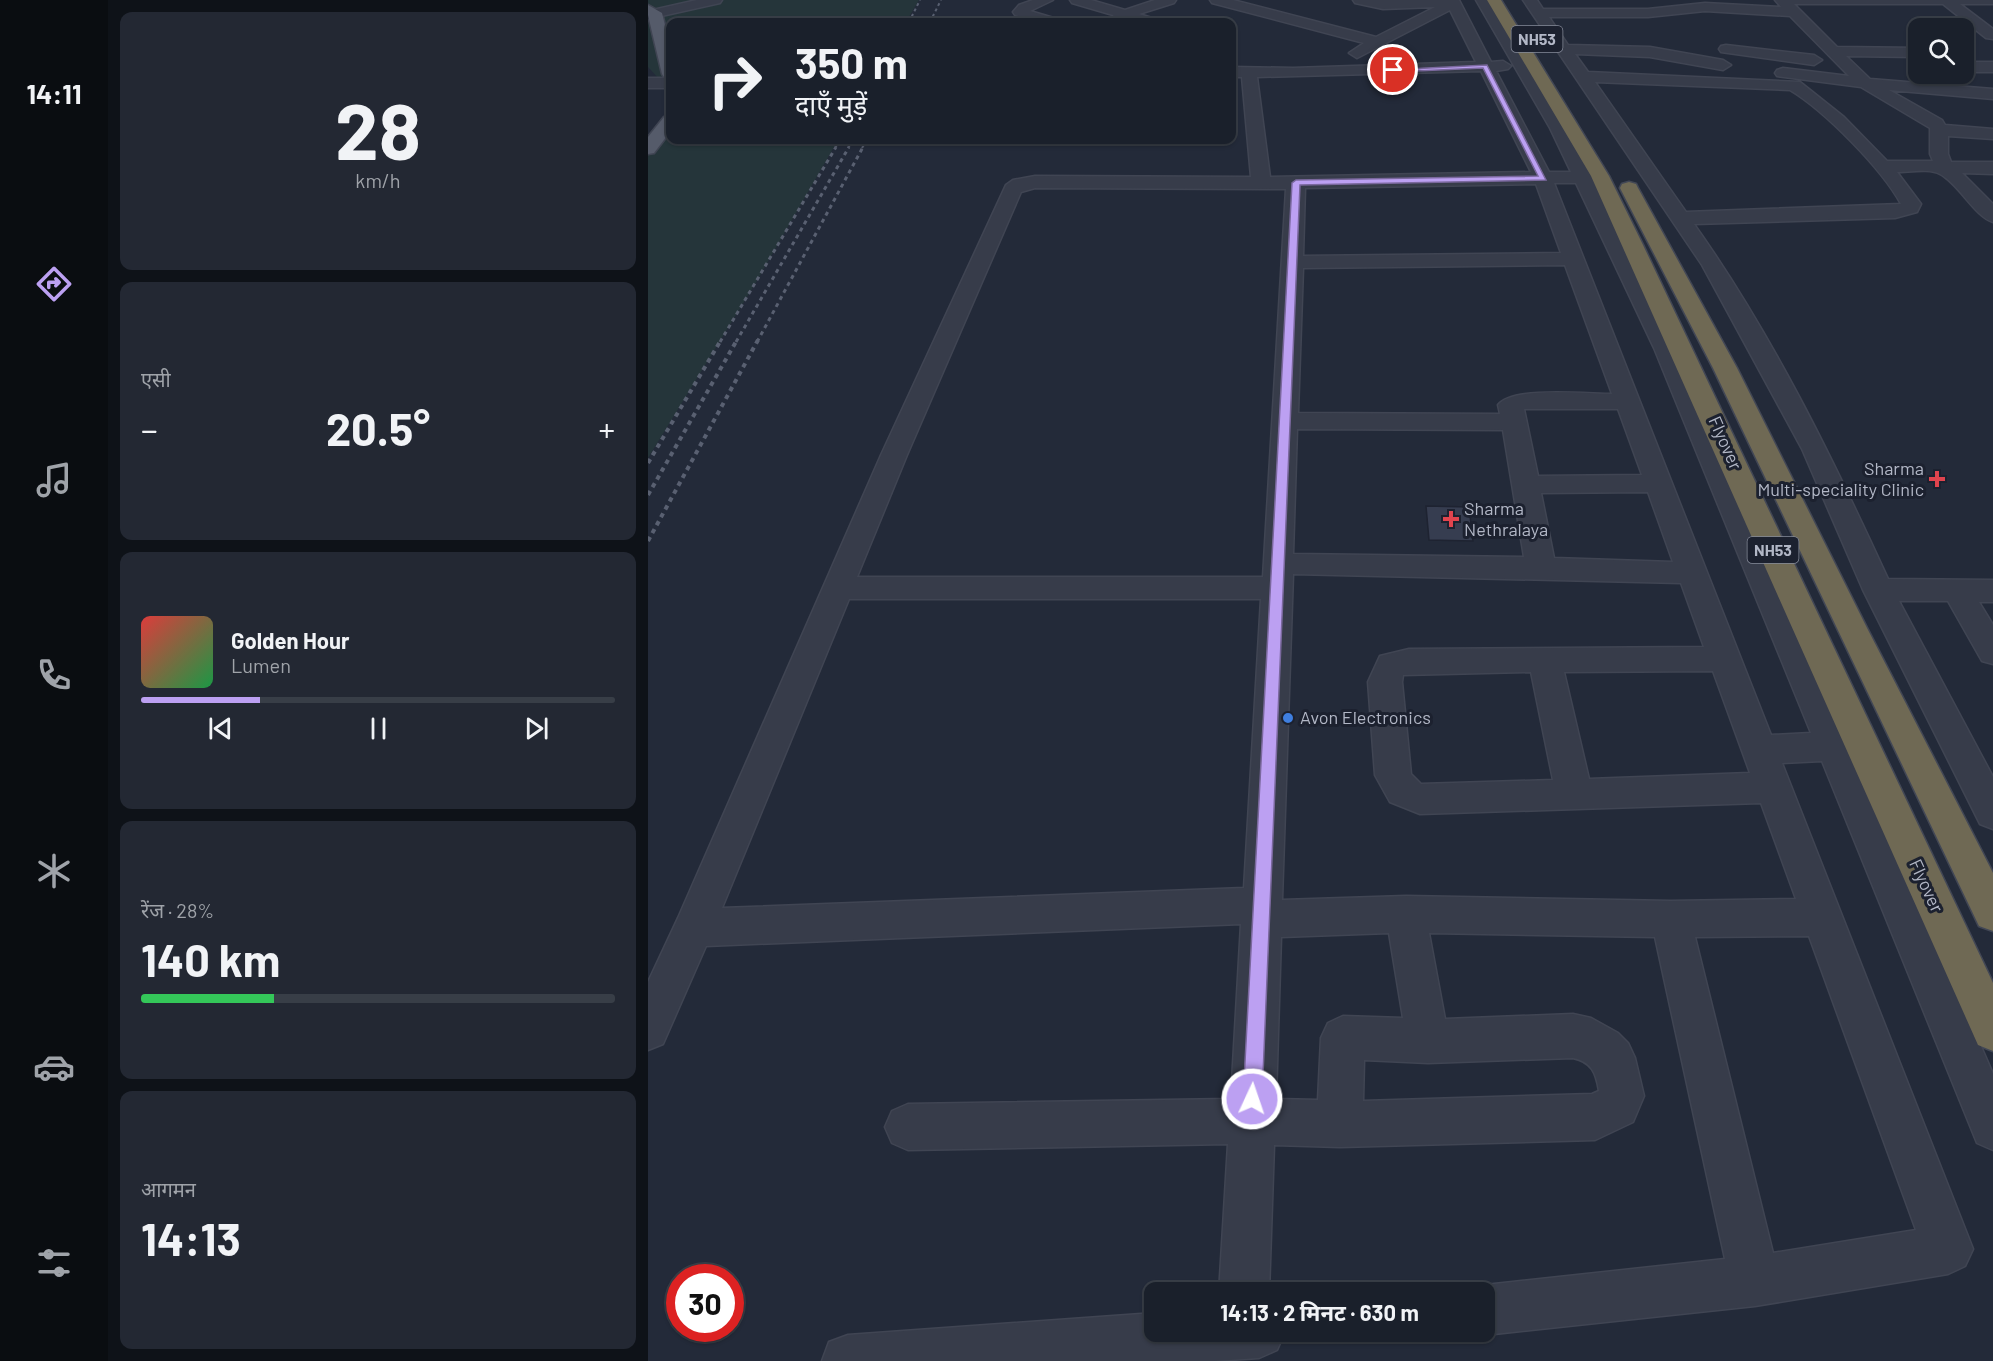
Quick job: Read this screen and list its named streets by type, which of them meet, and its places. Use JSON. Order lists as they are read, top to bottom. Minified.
{"streets":{"highway":["NH53","Flyover"]},"places":{"health":["Sharma Multi-speciality Clinic","Sharma Nethralaya"],"other":["Avon Electronics"]},"page":{"tabs":"14:11","tile":[["28","km/h"],"एसी",["रेंज · 28%","140 km"],["आगमन","14:13"]],"turn":["350 m","दाएँ मुड़ें"],"heat":["−","20.5°","+"],"song":["Golden Hour","Lumen"],"limit":"30","trip":"14:13 · 2 मिनट · 630 m"}}
